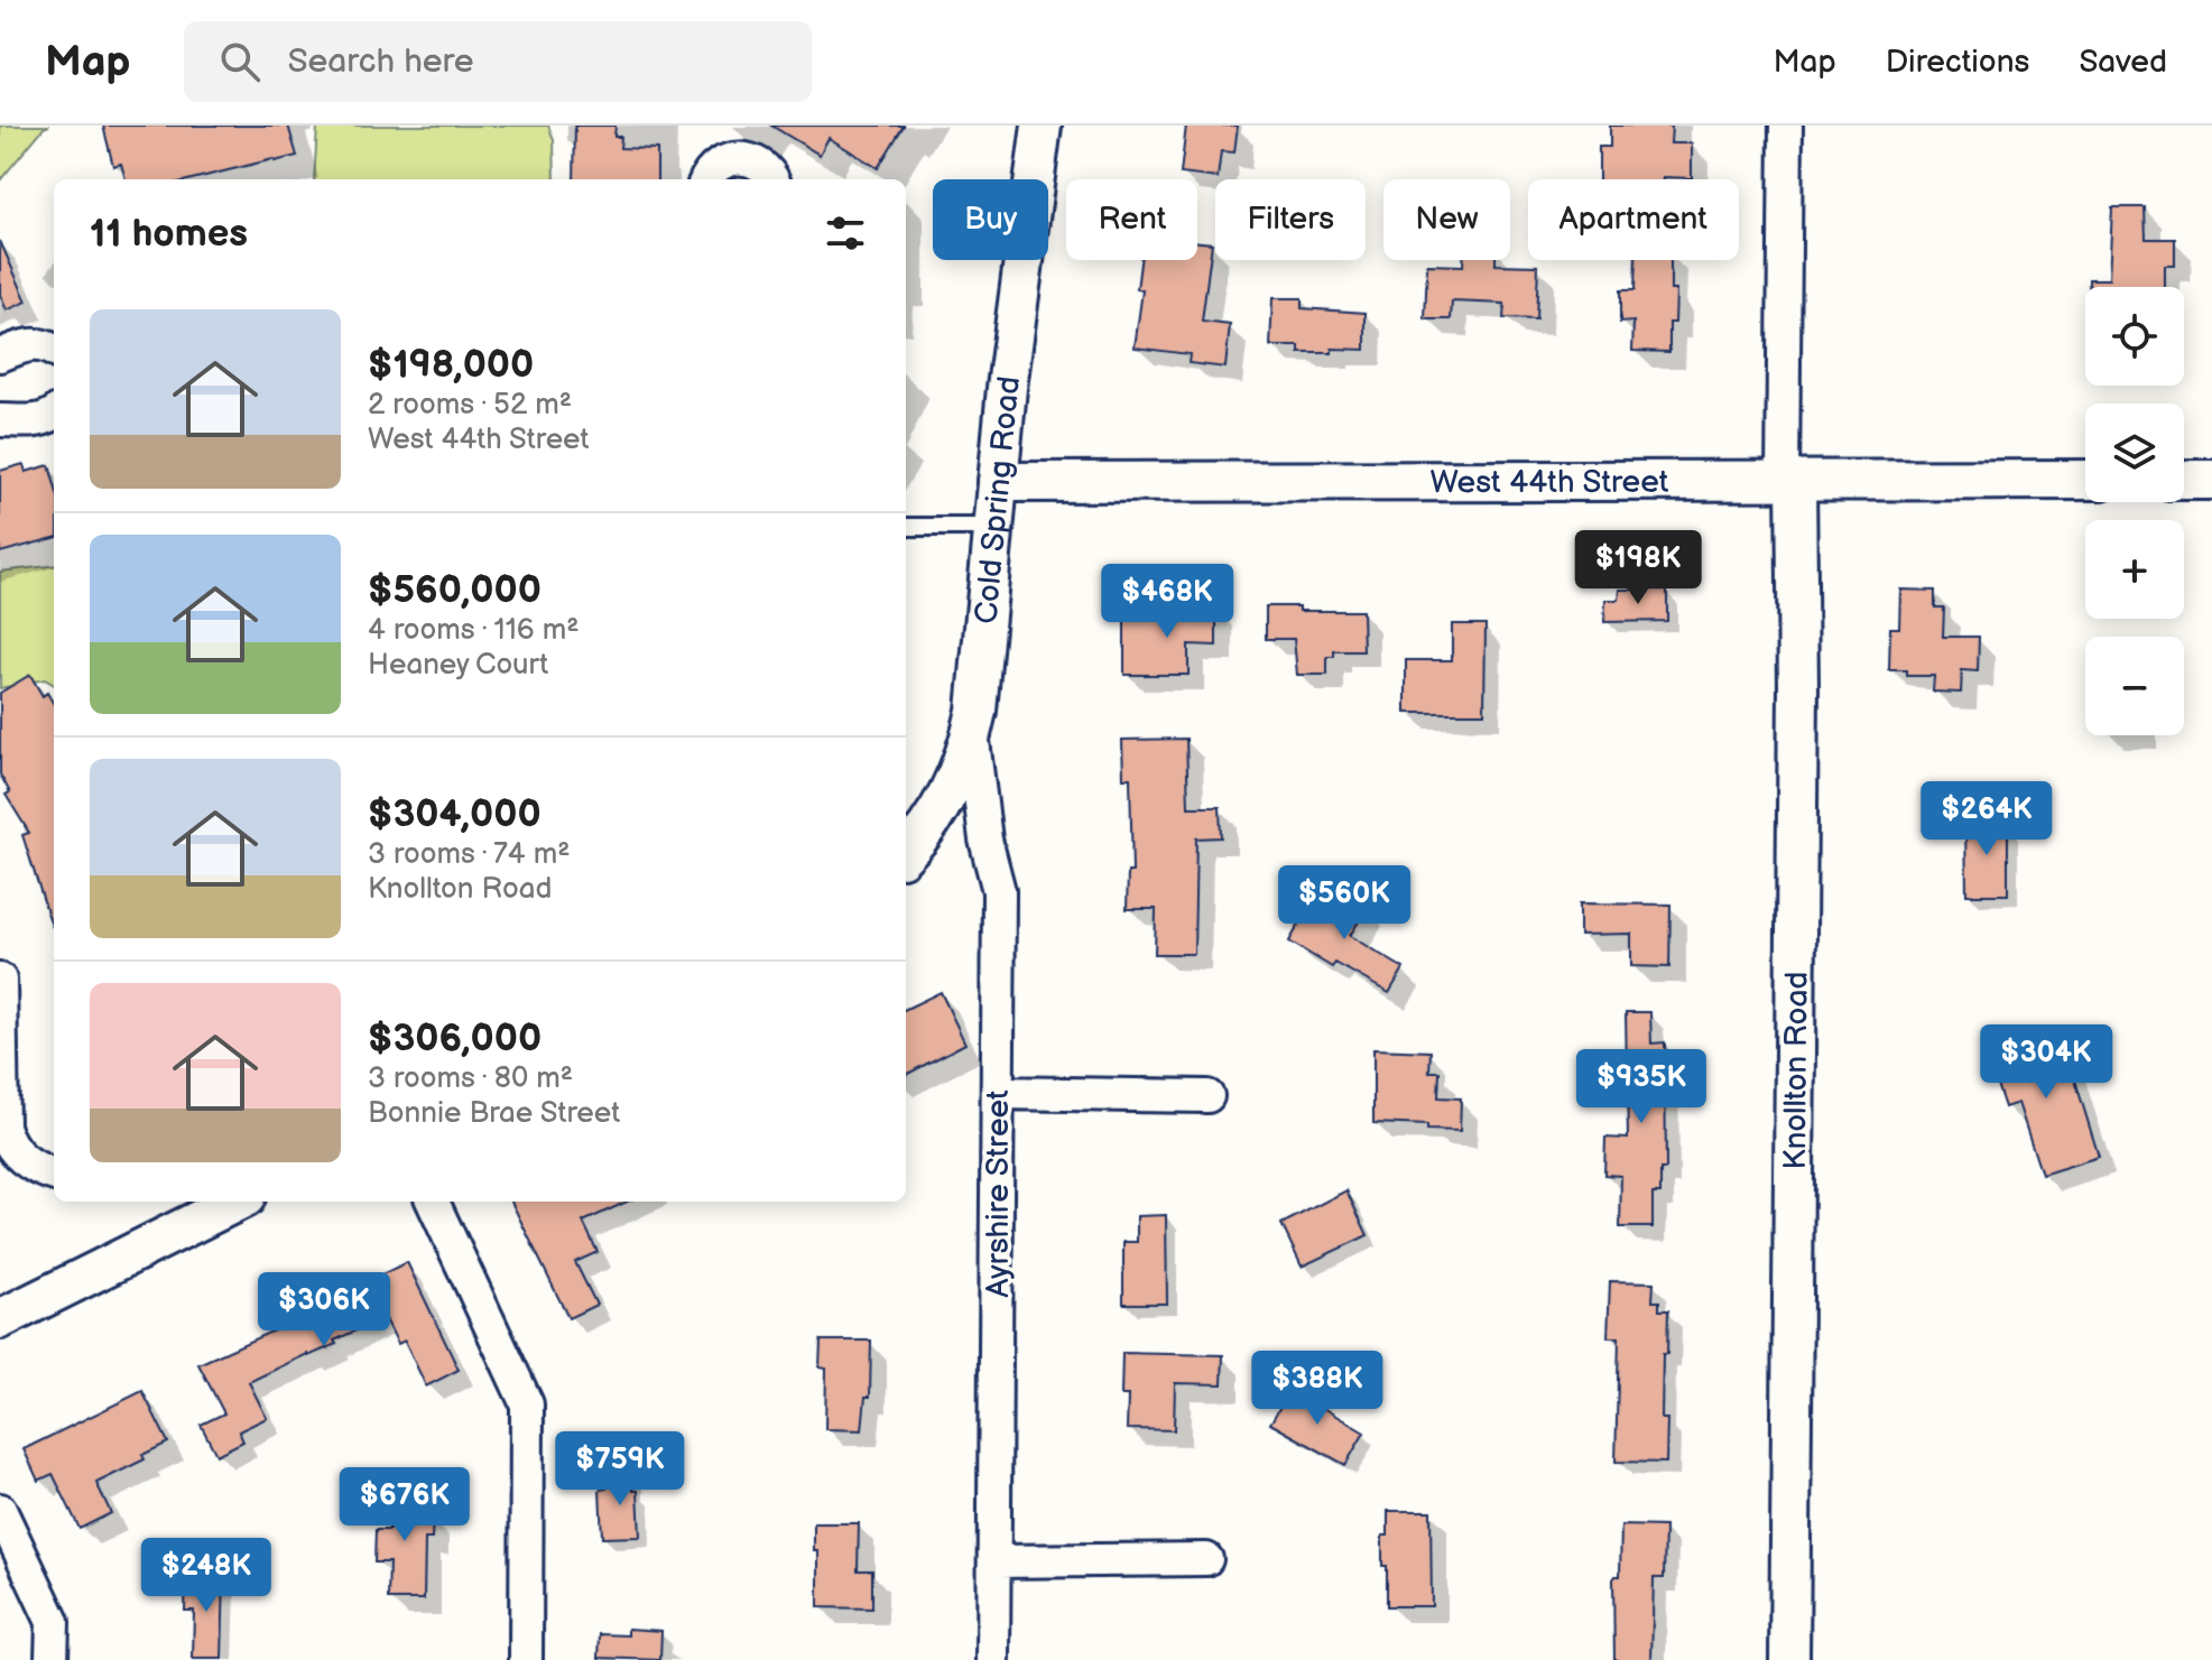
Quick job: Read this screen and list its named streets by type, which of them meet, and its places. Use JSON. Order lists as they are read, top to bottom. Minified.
{"streets":{"street":["West 44th Street","Cold Spring Road","Knollton Road","Ayrshire Street"]},"crossings":[["West 44th Street","Cold Spring Road"],["West 44th Street","Knollton Road"],["Cold Spring Road","Ayrshire Street"]],"page":{"header":"Map","search":"Search here","nav":["Map","Directions","Saved"],"chip":["Buy","Rent","Filters","New","Apartment"],"heading":"11 homes","map_buttons":["+","−"],"list":[{"name":"$198,000","note":"2 rooms · 52 m² · West 44th Street"},{"name":"$560,000","note":"4 rooms · 116 m² · Heaney Court"},{"name":"$304,000","note":"3 rooms · 74 m² · Knollton Road"},{"name":"$306,000","note":"3 rooms · 80 m² · Bonnie Brae Street"}],"price":["$198K","$468K","$264K","$560K","$304K","$935K","$306K","$388K","$759K","$676K","$248K"]}}
